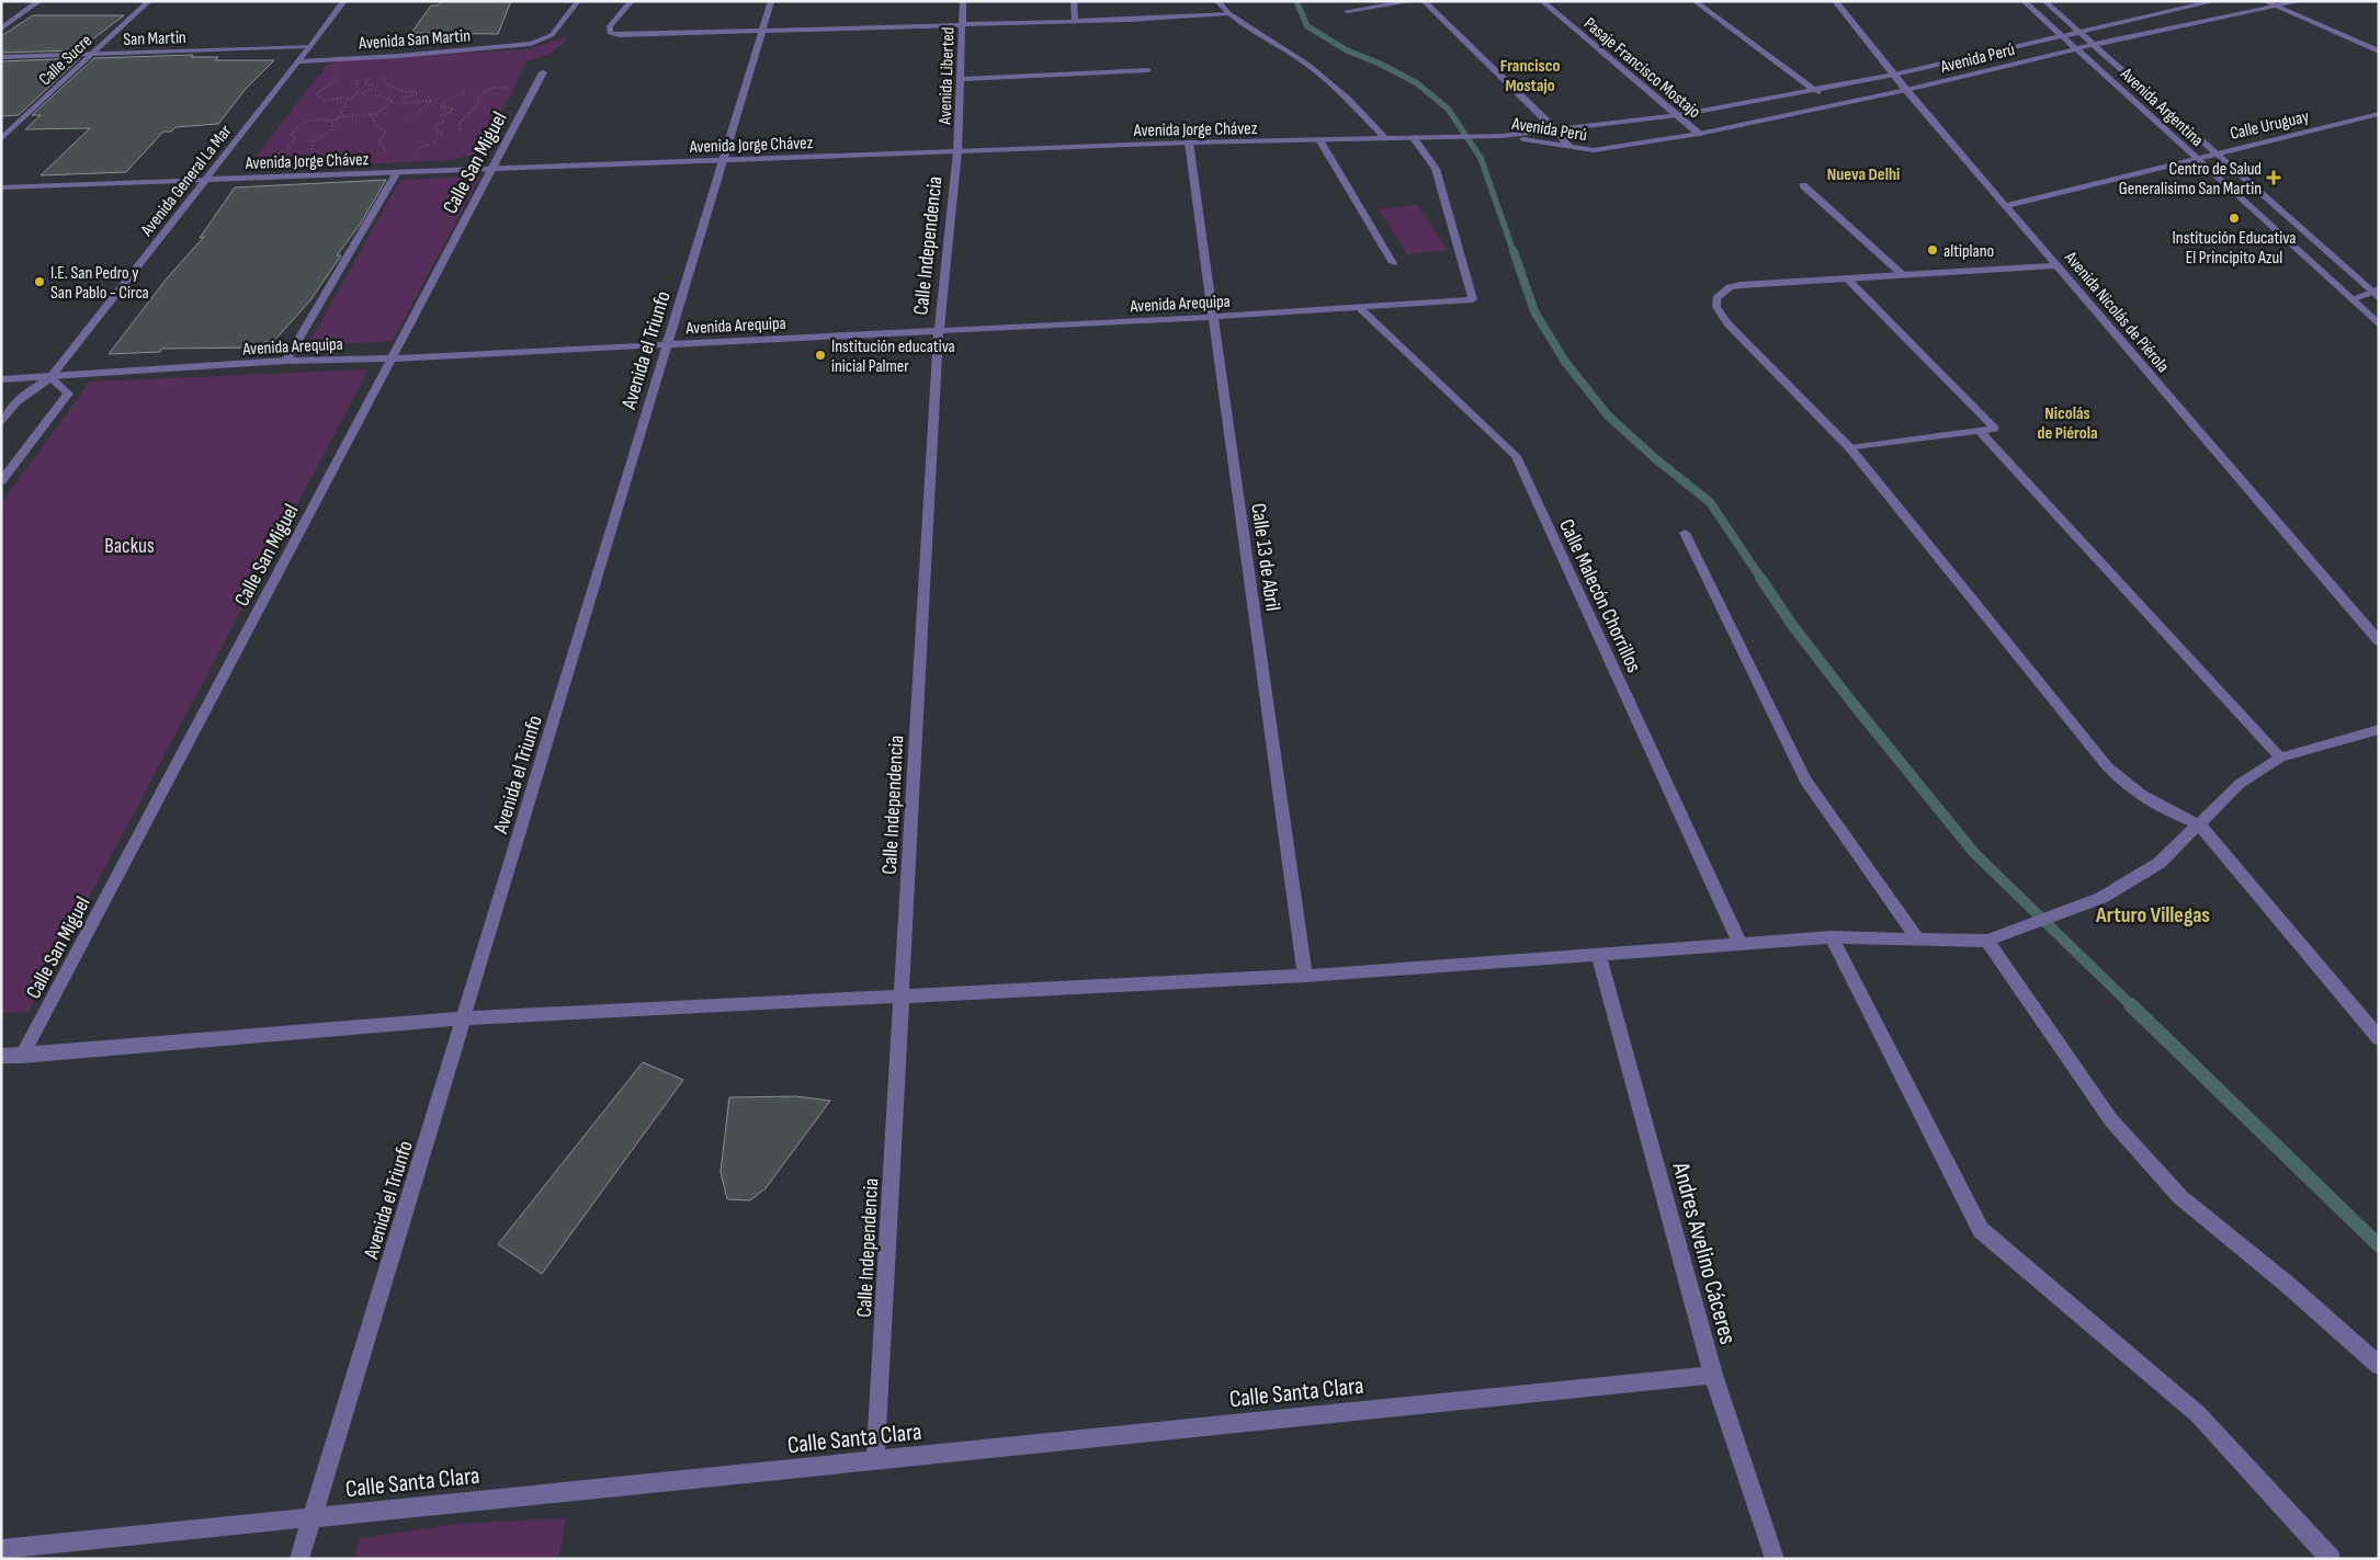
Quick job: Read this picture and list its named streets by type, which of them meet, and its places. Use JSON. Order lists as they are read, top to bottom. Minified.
{"streets":{"street":["San Martin","Avenida San Martin","Avenida Perú","Calle Sucre","Pasaje Francisco Mostajo","Avenida Liberted","Avenida Argentina","Calle Uruguay","Avenida Jorge Chávez","Calle San Miguel","Avenida General La Mar","Calle Independencia","Avenida Arequipa","Avenida Nicolás de Piérola","Avenida el Triunfo","Calle 13 de Abril","Calle Malecón Chorrillos","Andres Avelino Cáceres","Calle Santa Clara"]},"crossings":[["San Martin","Calle Sucre"],["San Martin","Avenida General La Mar"],["Avenida San Martin","Avenida General La Mar"],["Avenida Perú","Pasaje Francisco Mostajo"],["Avenida Perú","Avenida Argentina"],["Avenida Perú","Avenida Jorge Chávez"],["Avenida Perú","Avenida Nicolás de Piérola"],["Avenida Liberted","Avenida Jorge Chávez"],["Avenida Liberted","Calle Independencia"],["Avenida Argentina","Calle Uruguay"],["Calle Uruguay","Avenida Nicolás de Piérola"],["Avenida Jorge Chávez","Calle San Miguel"],["Avenida Jorge Chávez","Avenida General La Mar"],["Avenida Jorge Chávez","Calle Independencia"],["Avenida Jorge Chávez","Avenida Arequipa"],["Avenida Jorge Chávez","Avenida el Triunfo"],["Avenida Jorge Chávez","Calle 13 de Abril"],["Calle San Miguel","Avenida Arequipa"],["Avenida General La Mar","Avenida Arequipa"],["Calle Independencia","Avenida Arequipa"],["Calle Independencia","Calle Santa Clara"],["Avenida Arequipa","Avenida el Triunfo"],["Avenida Arequipa","Calle 13 de Abril"],["Avenida Arequipa","Calle Malecón Chorrillos"],["Avenida el Triunfo","Calle Santa Clara"],["Andres Avelino Cáceres","Calle Santa Clara"]],"districts":["Francisco Mostajo","Nueva Delhi","Nicolás de Piérola","Arturo Villegas"],"parks":["Backus"],"places":{"health":["Centro de Salud Generalisimo San Martin"],"other":["Institución Educativa El Principito Azul","altiplano","I.E. San Pedro y San Pablo - Circa","Institución educativa inicial Palmer"]}}
